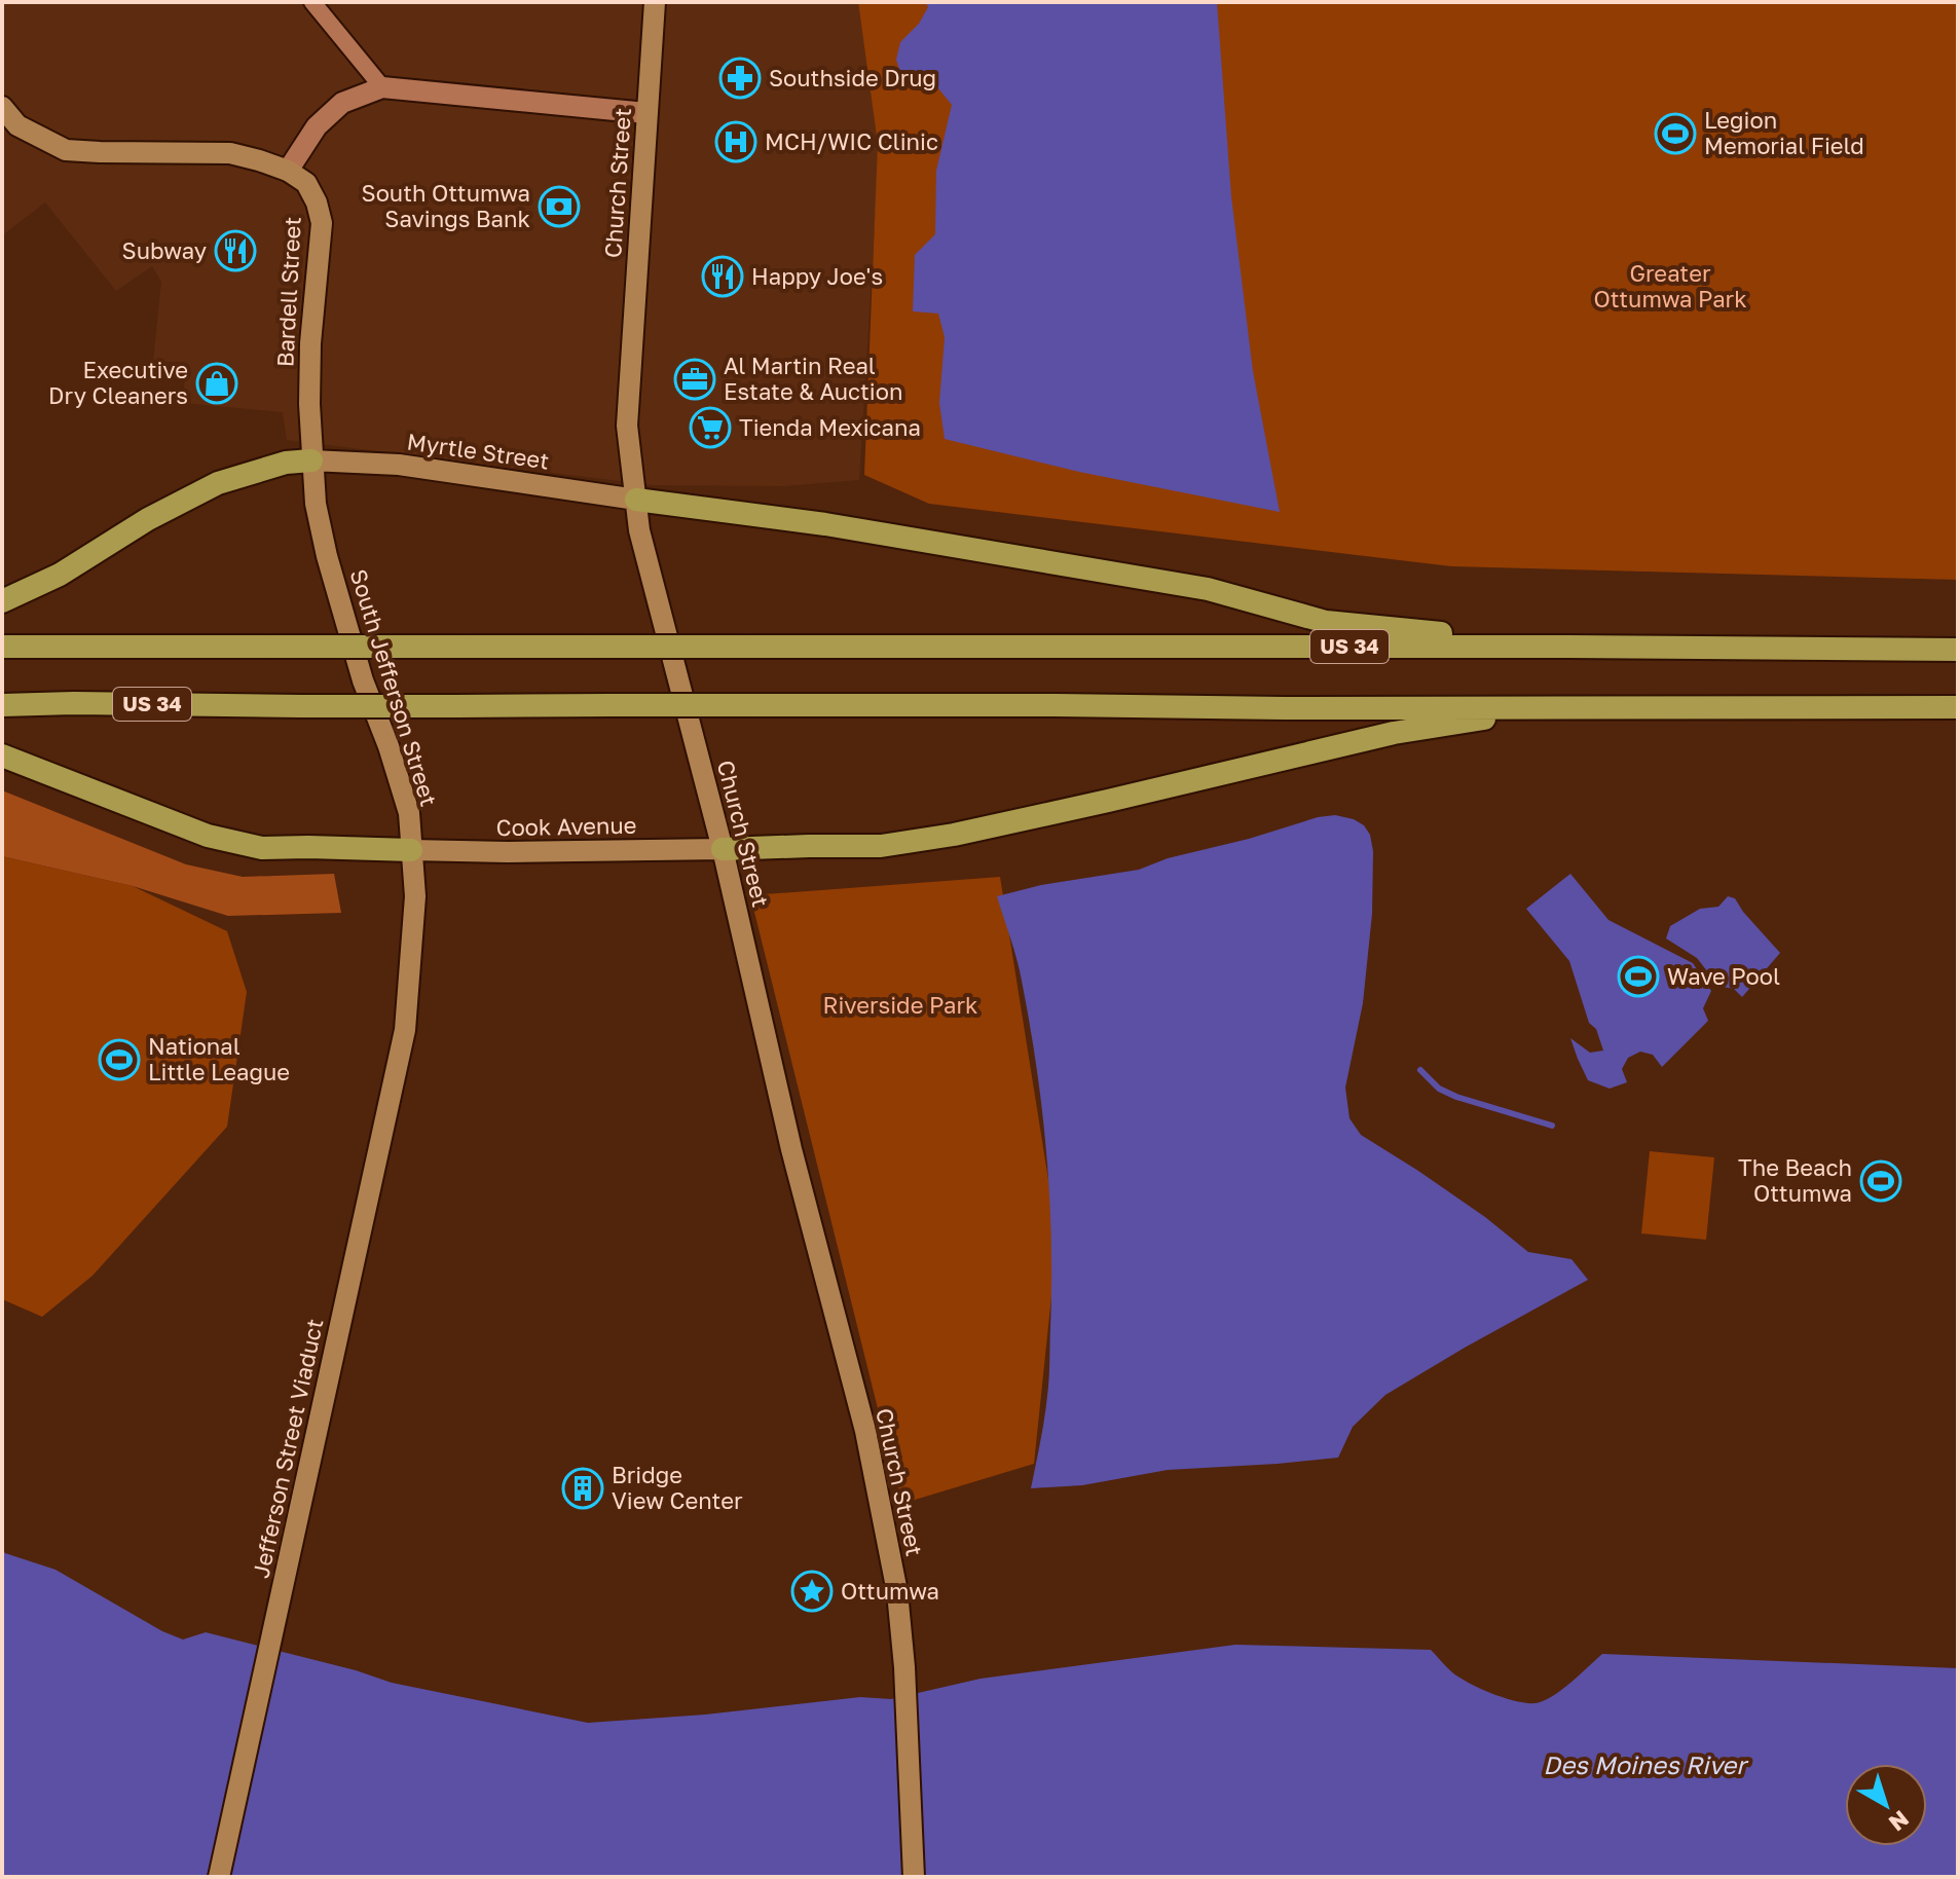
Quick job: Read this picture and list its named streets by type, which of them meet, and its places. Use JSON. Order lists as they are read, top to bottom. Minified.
{"streets":{"highway":["US 34"],"main road":["Church Street","Bardell Street","Myrtle Street","South Jefferson Street","Cook Avenue","Jefferson Street Viaduct"]},"crossings":[["Church Street","Myrtle Street"],["Church Street","Cook Avenue"],["Bardell Street","Myrtle Street"],["Bardell Street","South Jefferson Street"],["Myrtle Street","South Jefferson Street"],["South Jefferson Street","Cook Avenue"],["South Jefferson Street","Jefferson Street Viaduct"]],"water":["Des Moines River"],"parks":["Greater Ottumwa Park","Riverside Park"],"places":{"pharmacy":["Southside Drug"],"sports":["Legion Memorial Field","Wave Pool","National Little League","The Beach Ottumwa"],"hospital":["MCH/WIC Clinic"],"bank":["South Ottumwa Savings Bank"],"restaurant":["Subway","Happy Joe's"],"office":["Al Martin Real Estate & Auction"],"shop":["Executive Dry Cleaners"],"supermarket":["Tienda Mexicana"],"building":["Bridge View Center"],"place":["Ottumwa"]},"north":"bottom right"}
